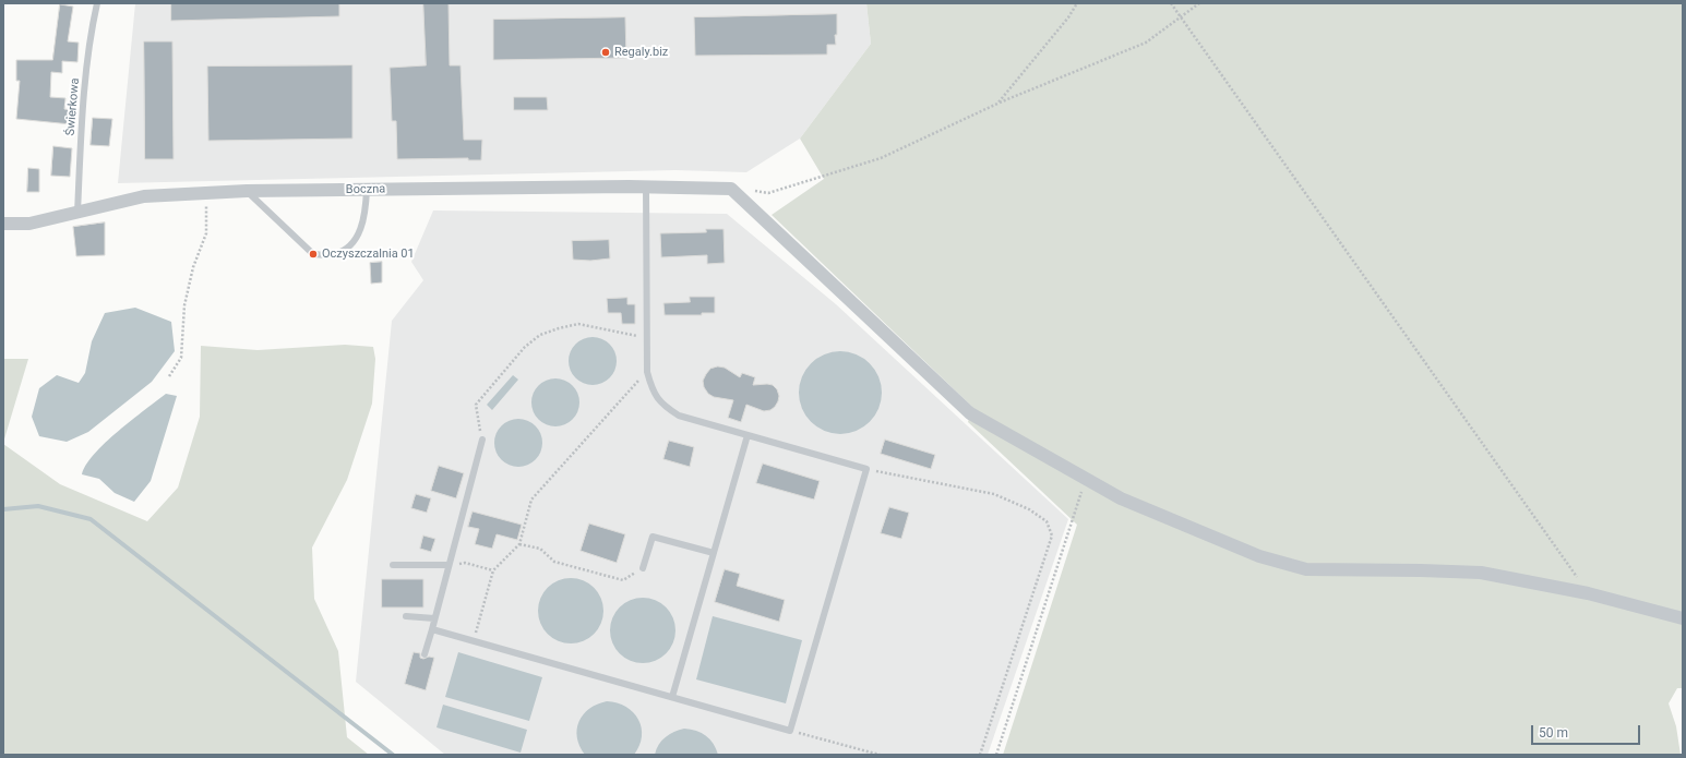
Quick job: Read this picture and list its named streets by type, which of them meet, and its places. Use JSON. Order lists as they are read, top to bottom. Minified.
{"streets":{"street":["Boczna"],"lane":["Świerkowa"]},"crossings":[["Świerkowa","Boczna"]],"places":["Regaly.biz","Oczyszczalnia 01"],"scale_bar":"50 m"}
